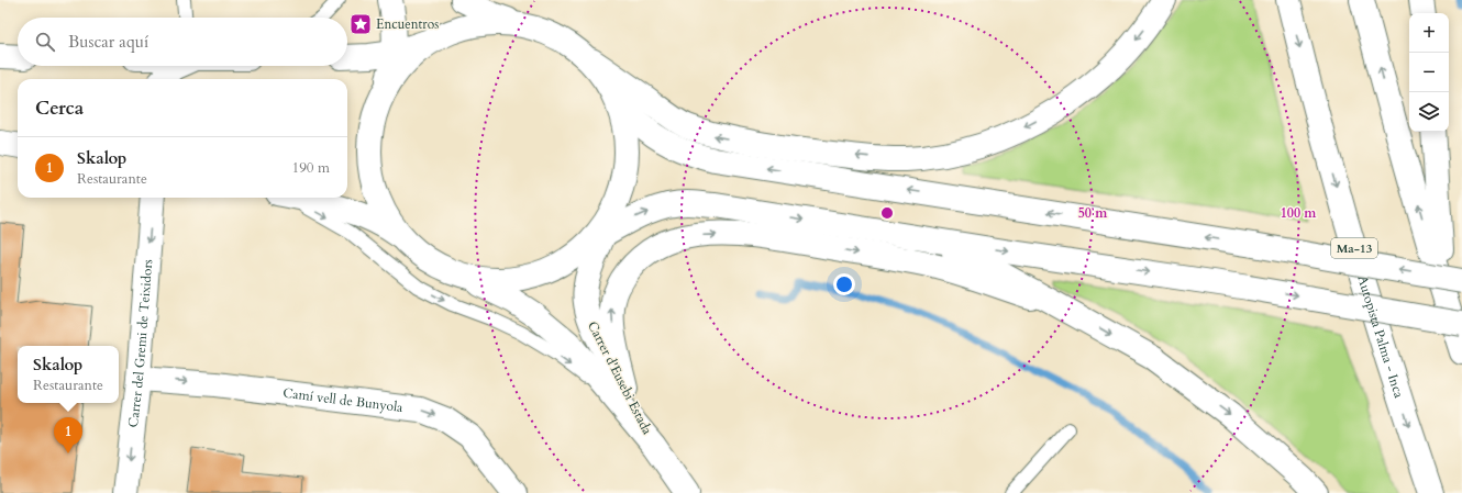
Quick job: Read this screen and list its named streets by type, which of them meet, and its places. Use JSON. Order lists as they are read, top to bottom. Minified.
{"streets":{"main road":["Ma-13","Autopista Palma - Inca","Carrer del Gremi de Teixidors","Carrer d'Eusebi Estada","Camí vell de Bunyola"]},"crossings":[["Carrer del Gremi de Teixidors","Camí vell de Bunyola"]],"one_way":["Carrer del Gremi de Teixidors"],"places":{"place":["Encuentros"]},"page":{"map_buttons":["+","−"],"search":"Buscar aquí","heading":"Cerca","list":[{"mark":"1","name":"Skalop","note":"Restaurante","value":"190 m"}],"popup":["Skalop","Restaurante"],"pins":"1"},"rings":["50 m","100 m"]}
